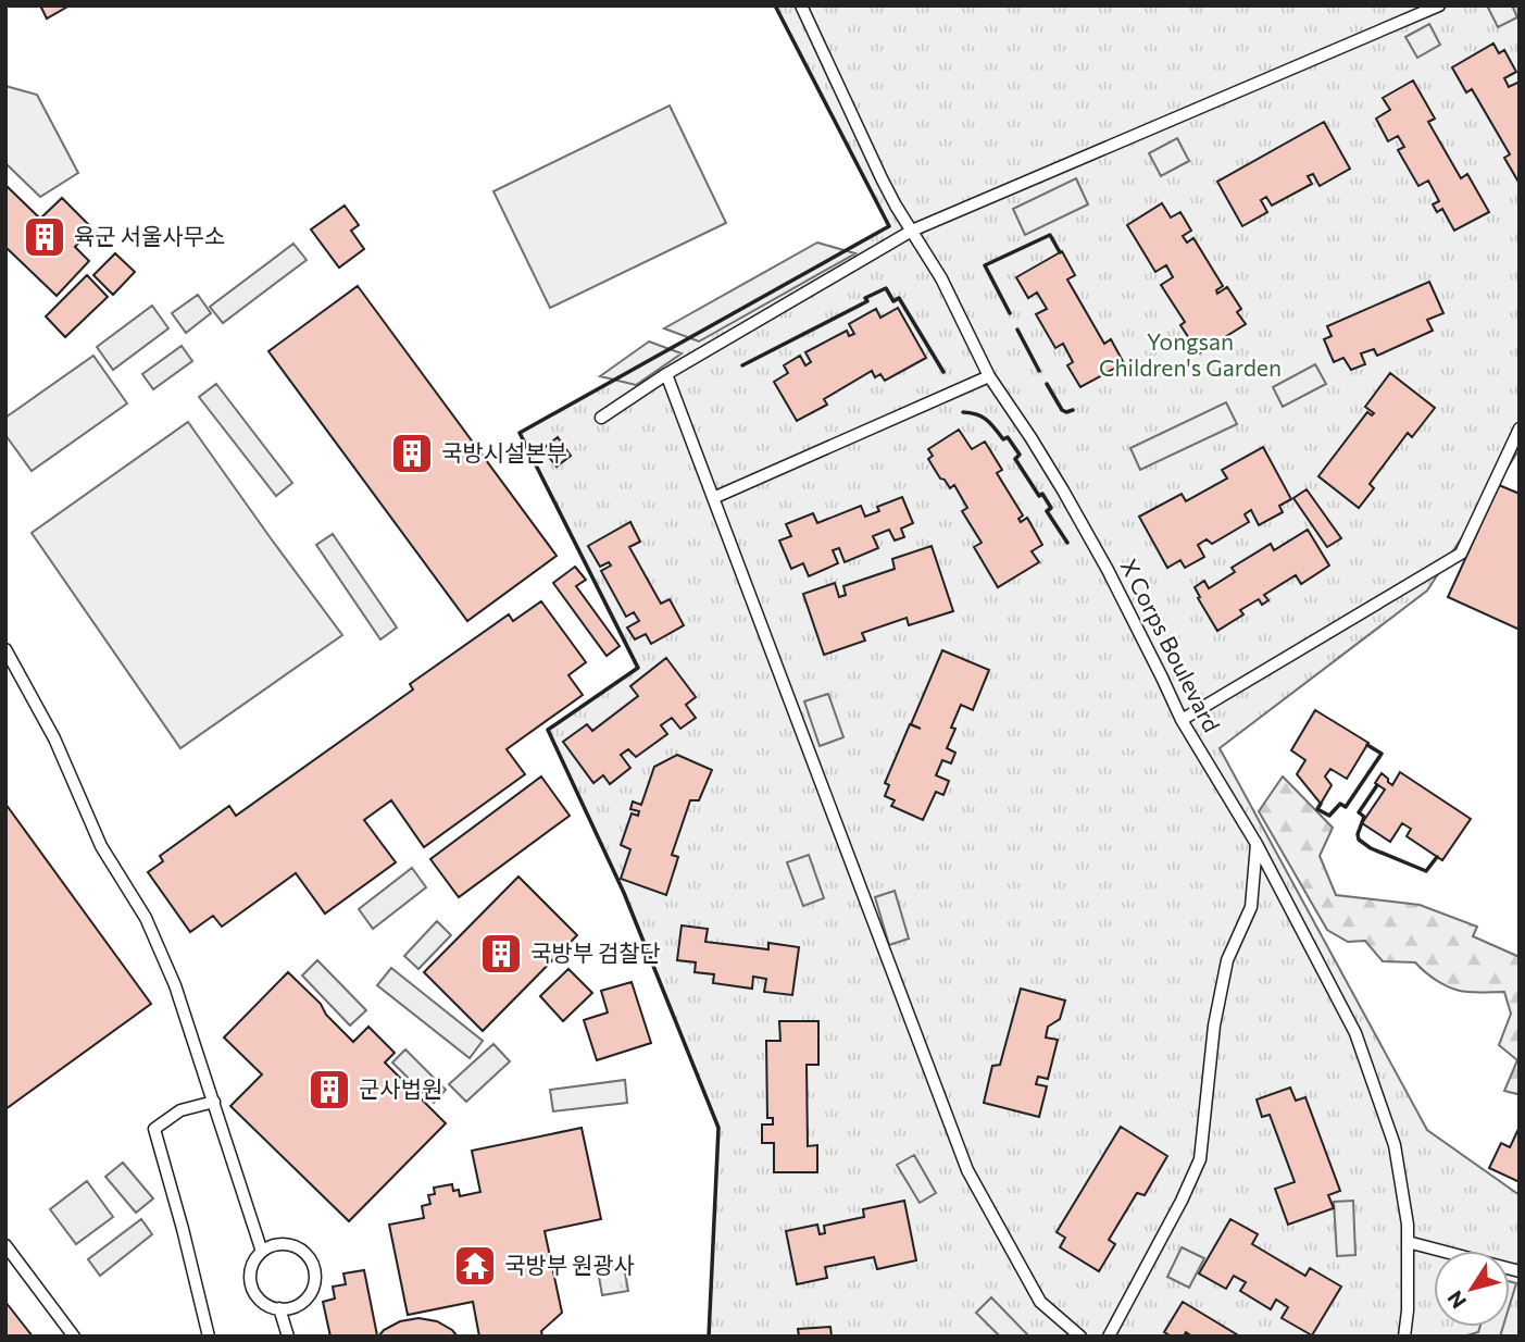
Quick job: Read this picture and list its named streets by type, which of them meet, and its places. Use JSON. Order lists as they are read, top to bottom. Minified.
{"streets":{"lane":["X Corps Boulevard"]},"parks":["Yongsan Children's Garden"],"places":{"building":["육군 서울사무소","국방시설본부","국방부 검찰단","군사법원"],"temple":["국방부 원광사"]},"north":"bottom left"}
